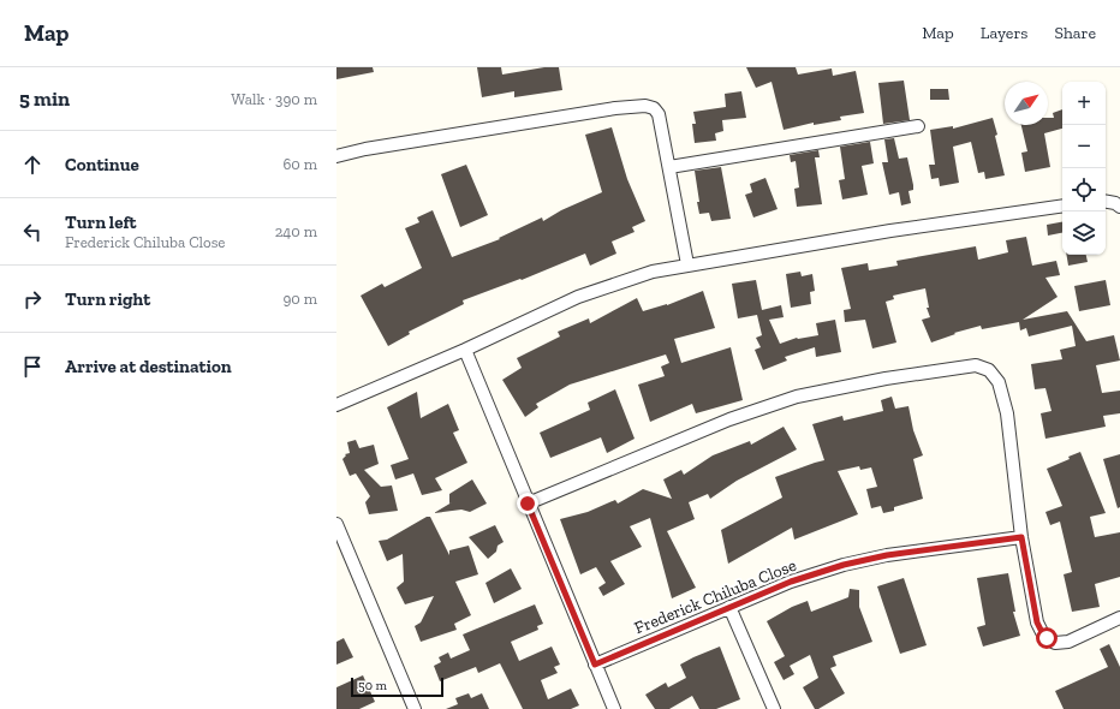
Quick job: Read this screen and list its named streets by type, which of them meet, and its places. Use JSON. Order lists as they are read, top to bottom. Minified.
{"streets":{"street":["Frederick Chiluba Close"]},"scale_bar":"50 m","north":"top right","page":{"header":"Map","nav":["Map","Layers","Share"],"heading":["5 min","Walk · 390 m"],"map_buttons":["+","−"],"list":[["Continue","60 m"],["Turn left","Frederick Chiluba Close","240 m"],["Turn right","90 m"],"Arrive at destination"],"scale":"50 m"}}
